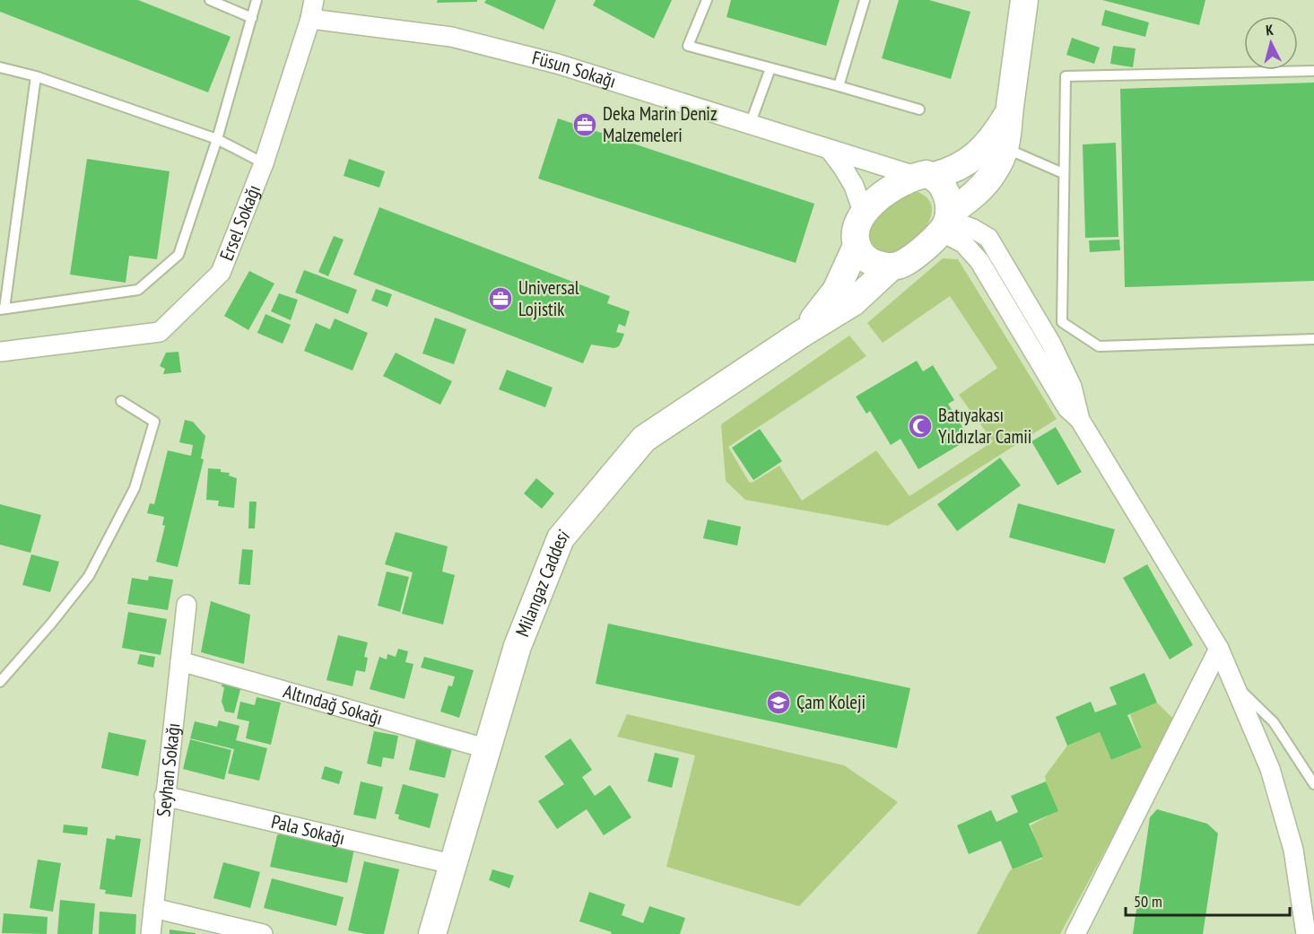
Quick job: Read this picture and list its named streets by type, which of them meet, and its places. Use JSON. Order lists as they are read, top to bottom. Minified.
{"streets":{"street":["Füsun Sokağı","Ersel Sokağı","Milangaz Caddesi","Altındağ Sokağı","Seyhan Sokağı","Pala Sokağı"]},"crossings":[["Füsun Sokağı","Ersel Sokağı"],["Füsun Sokağı","Milangaz Caddesi"],["Milangaz Caddesi","Altındağ Sokağı"],["Milangaz Caddesi","Pala Sokağı"],["Altındağ Sokağı","Seyhan Sokağı"],["Seyhan Sokağı","Pala Sokağı"]],"places":{"office":["Deka Marin Deniz Malzemeleri","Universal Lojistik"],"mosque":["Batıyakası Yıldızlar Camii"],"school or university":["Çam Koleji"]},"scale_bar":"50 m","north":"top"}
